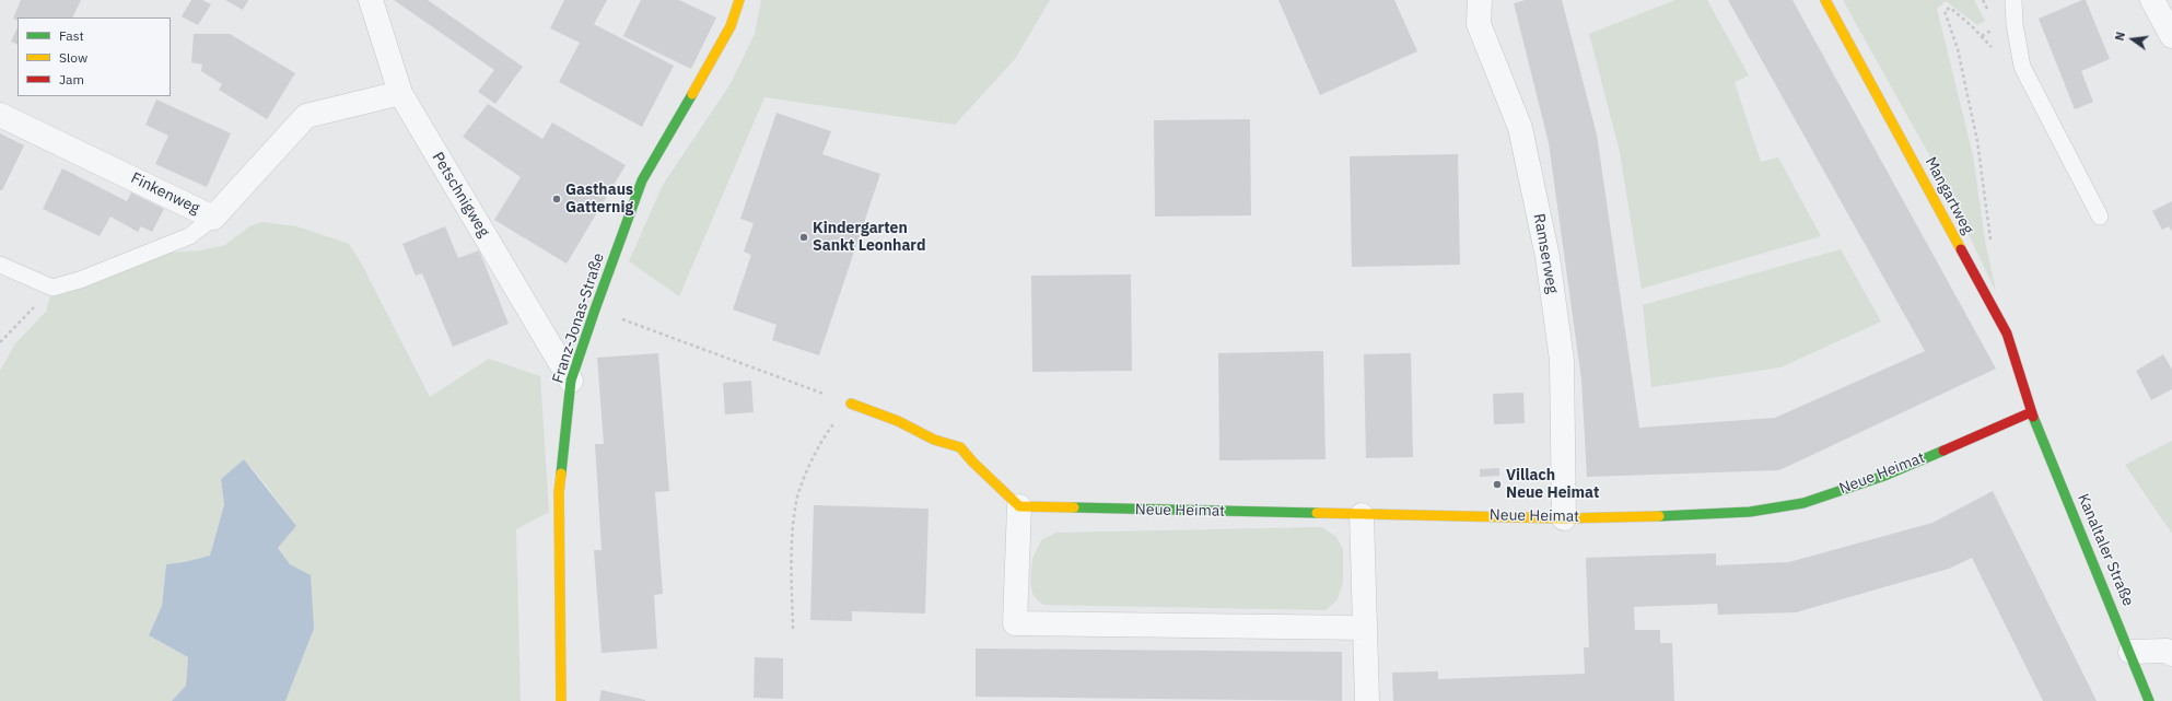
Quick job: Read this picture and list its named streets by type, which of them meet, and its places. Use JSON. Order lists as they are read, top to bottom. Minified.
{"streets":{"street":["Finkenweg","Petschnigweg","Mangartweg","Ramserweg","Franz-Jonas-Straße","Neue Heimat","Kanaltaler Straße"]},"crossings":[["Finkenweg","Petschnigweg"],["Petschnigweg","Franz-Jonas-Straße"],["Mangartweg","Neue Heimat"],["Mangartweg","Kanaltaler Straße"],["Ramserweg","Neue Heimat"],["Neue Heimat","Kanaltaler Straße"]],"places":["Gasthaus Gatternig","Kindergarten Sankt Leonhard","Villach Neue Heimat"],"legend":["Fast","Slow","Jam"],"north":"left"}
